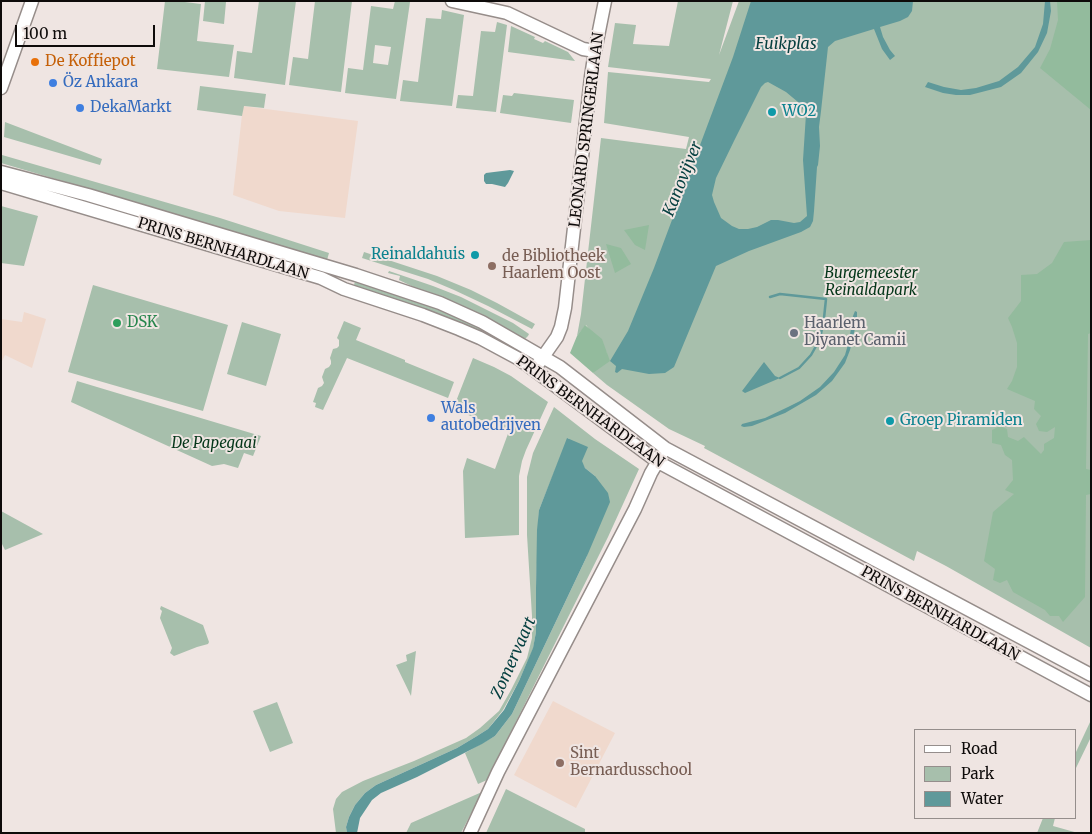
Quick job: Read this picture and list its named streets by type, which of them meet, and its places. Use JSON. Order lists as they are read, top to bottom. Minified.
{"streets":{"main road":["LEONARD SPRINGERLAAN","PRINS BERNHARDLAAN"]},"crossings":[["LEONARD SPRINGERLAAN","PRINS BERNHARDLAAN"]],"water":["Fuikplas","Kanovijver","Zomervaart"],"parks":["Burgemeester Reinaldapark","De Papegaai"],"places":["De Koffiepot","Öz Ankara","DekaMarkt","WO2","Reinaldahuis","de Bibliotheek Haarlem Oost","DSK","Haarlem Diyanet Camii","Wals autobedrijven","Groep Piramiden","Sint Bernardusschool"],"legend":["Road","Park","Water"],"scale_bar":"100 m"}
